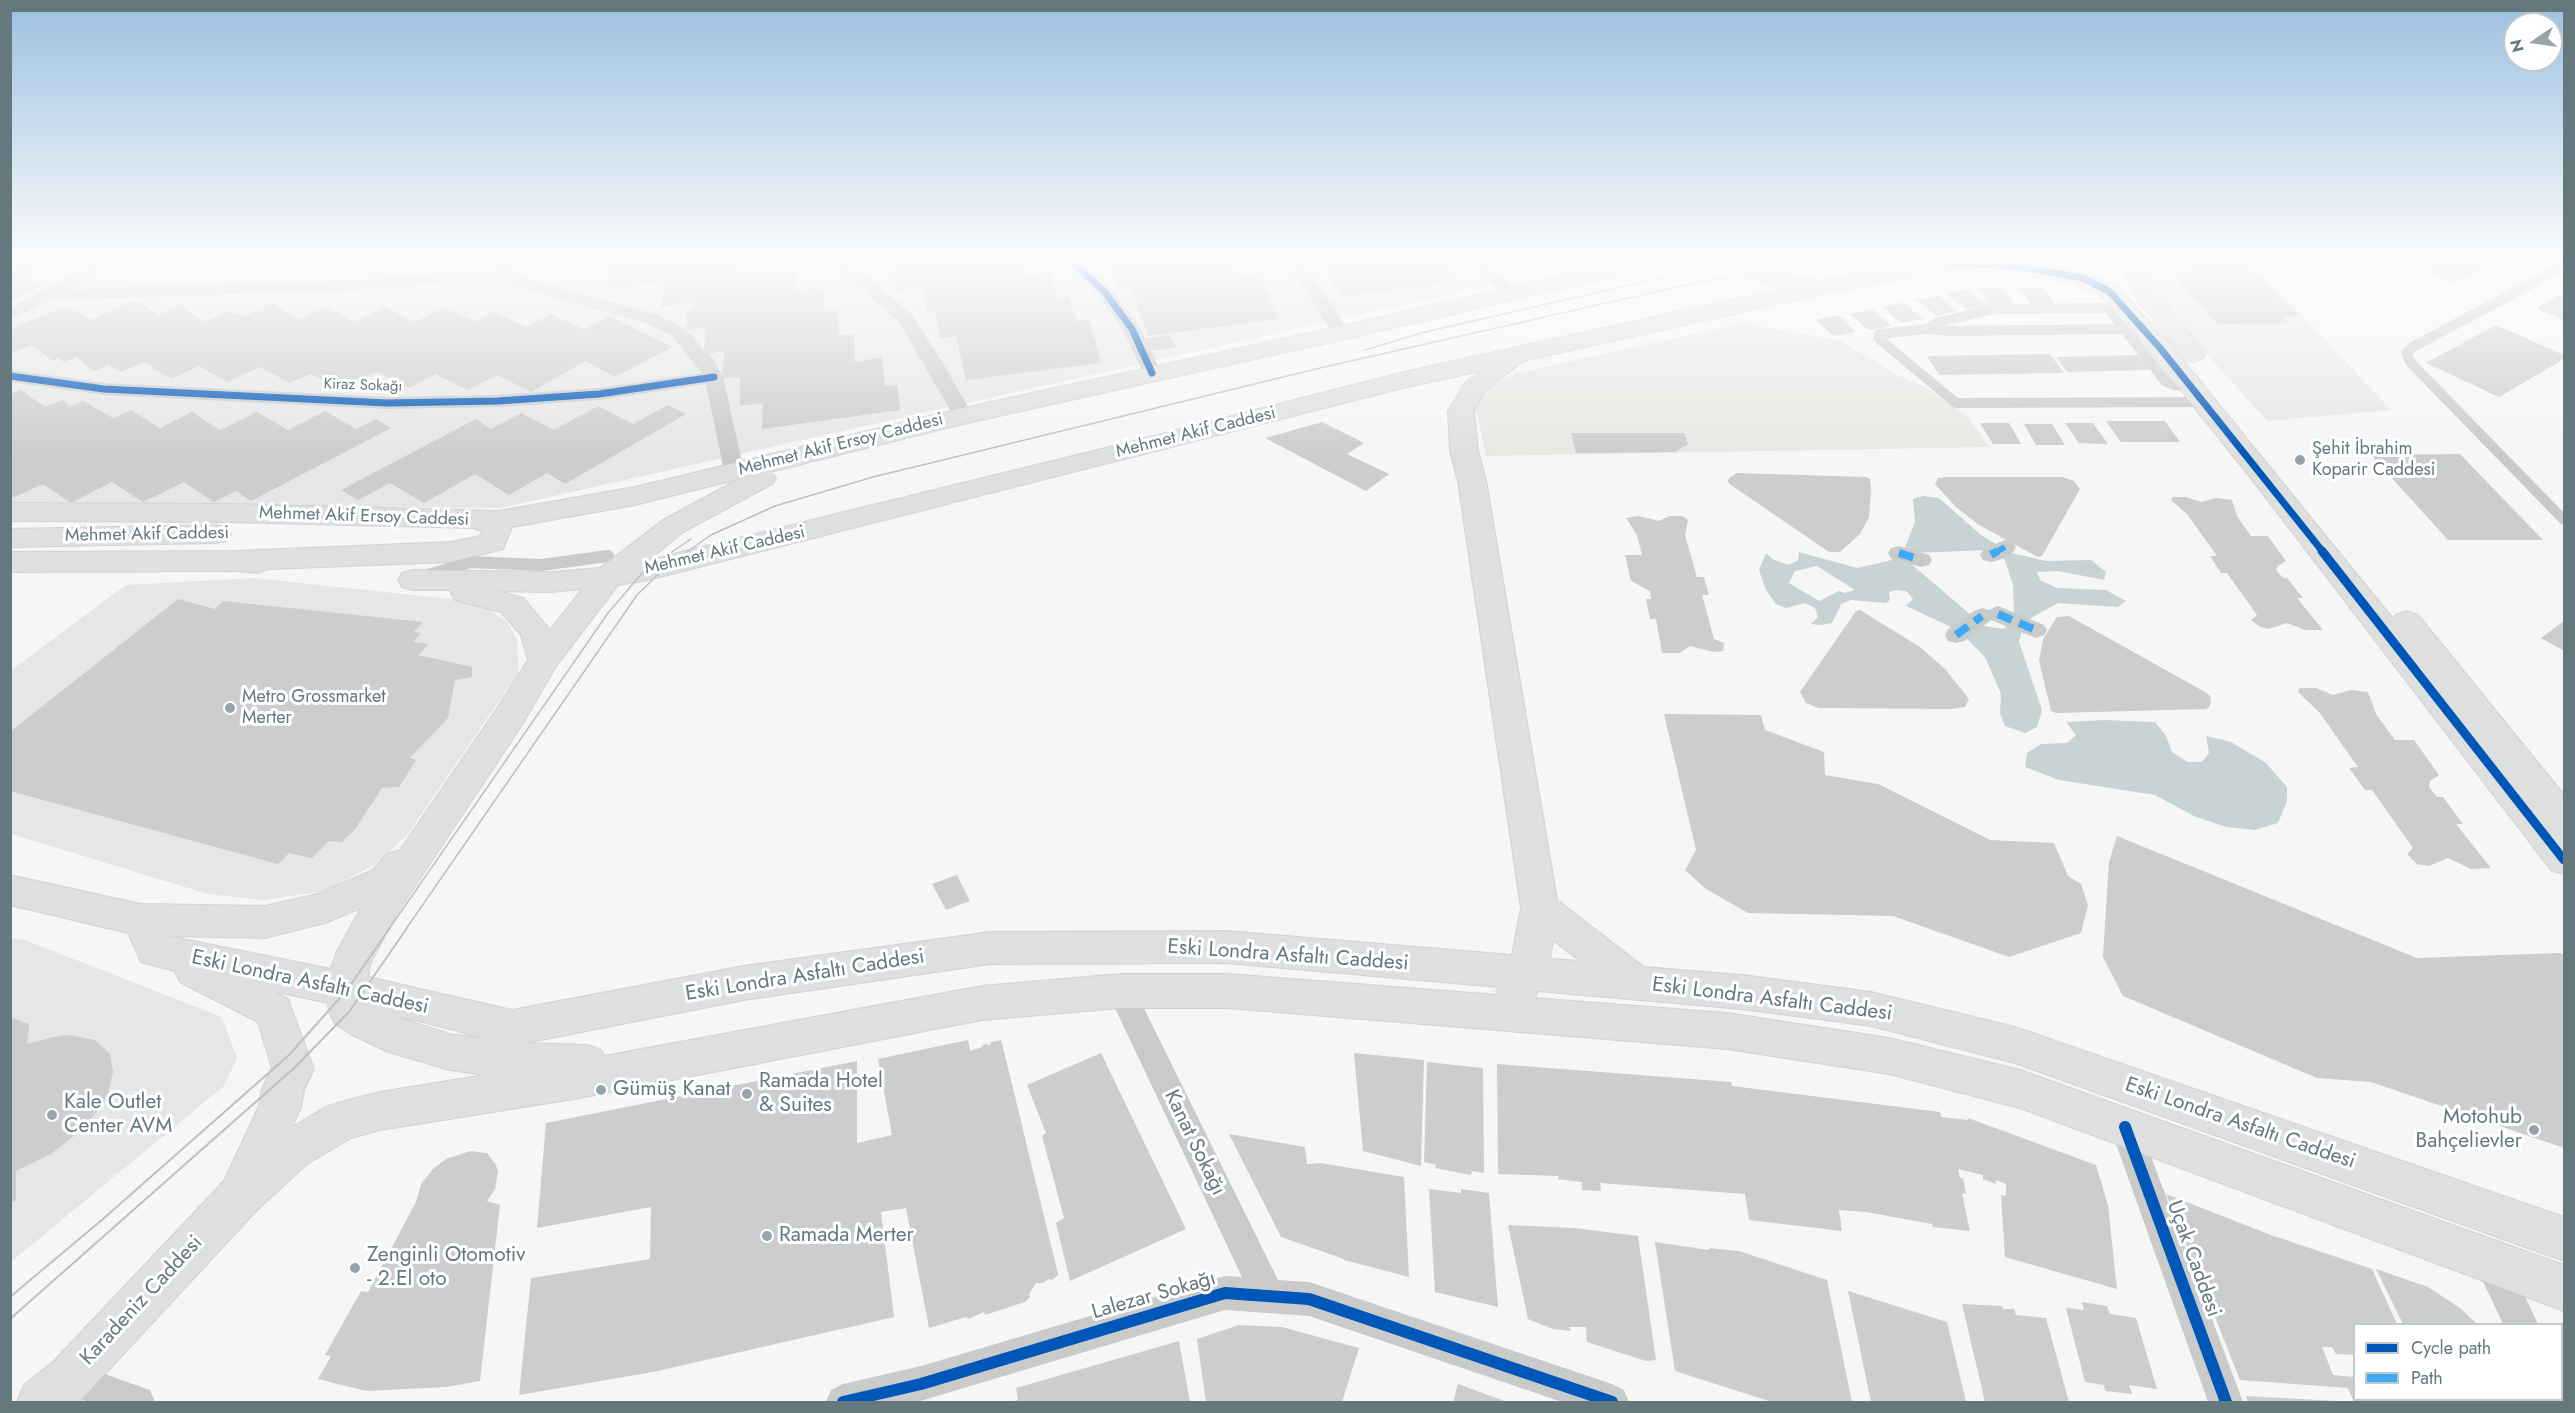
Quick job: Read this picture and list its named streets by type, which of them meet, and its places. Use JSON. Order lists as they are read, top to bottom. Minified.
{"streets":{"main road":["Mehmet Akif Caddesi","Mehmet Akif Ersoy Caddesi","Eski Londra Asfaltı Caddesi","Karadeniz Caddesi"],"street":["Kiraz Sokağı","Kanat Sokağı","Uçak Caddesi","Lalezar Sokağı"]},"crossings":[["Mehmet Akif Caddesi","Mehmet Akif Ersoy Caddesi"],["Eski Londra Asfaltı Caddesi","Kanat Sokağı"],["Eski Londra Asfaltı Caddesi","Uçak Caddesi"],["Eski Londra Asfaltı Caddesi","Karadeniz Caddesi"],["Kanat Sokağı","Lalezar Sokağı"]],"places":["Şehit İbrahim Koparir Caddesi","Metro Grossmarket Merter","Gümüş Kanat","Ramada Hotel & Suites","Kale Outlet Center AVM","Motohub Bahçelievler","Ramada Merter","Zenginli Otomotiv - 2.El oto"],"legend":["Cycle path","Path"],"north":"left"}
